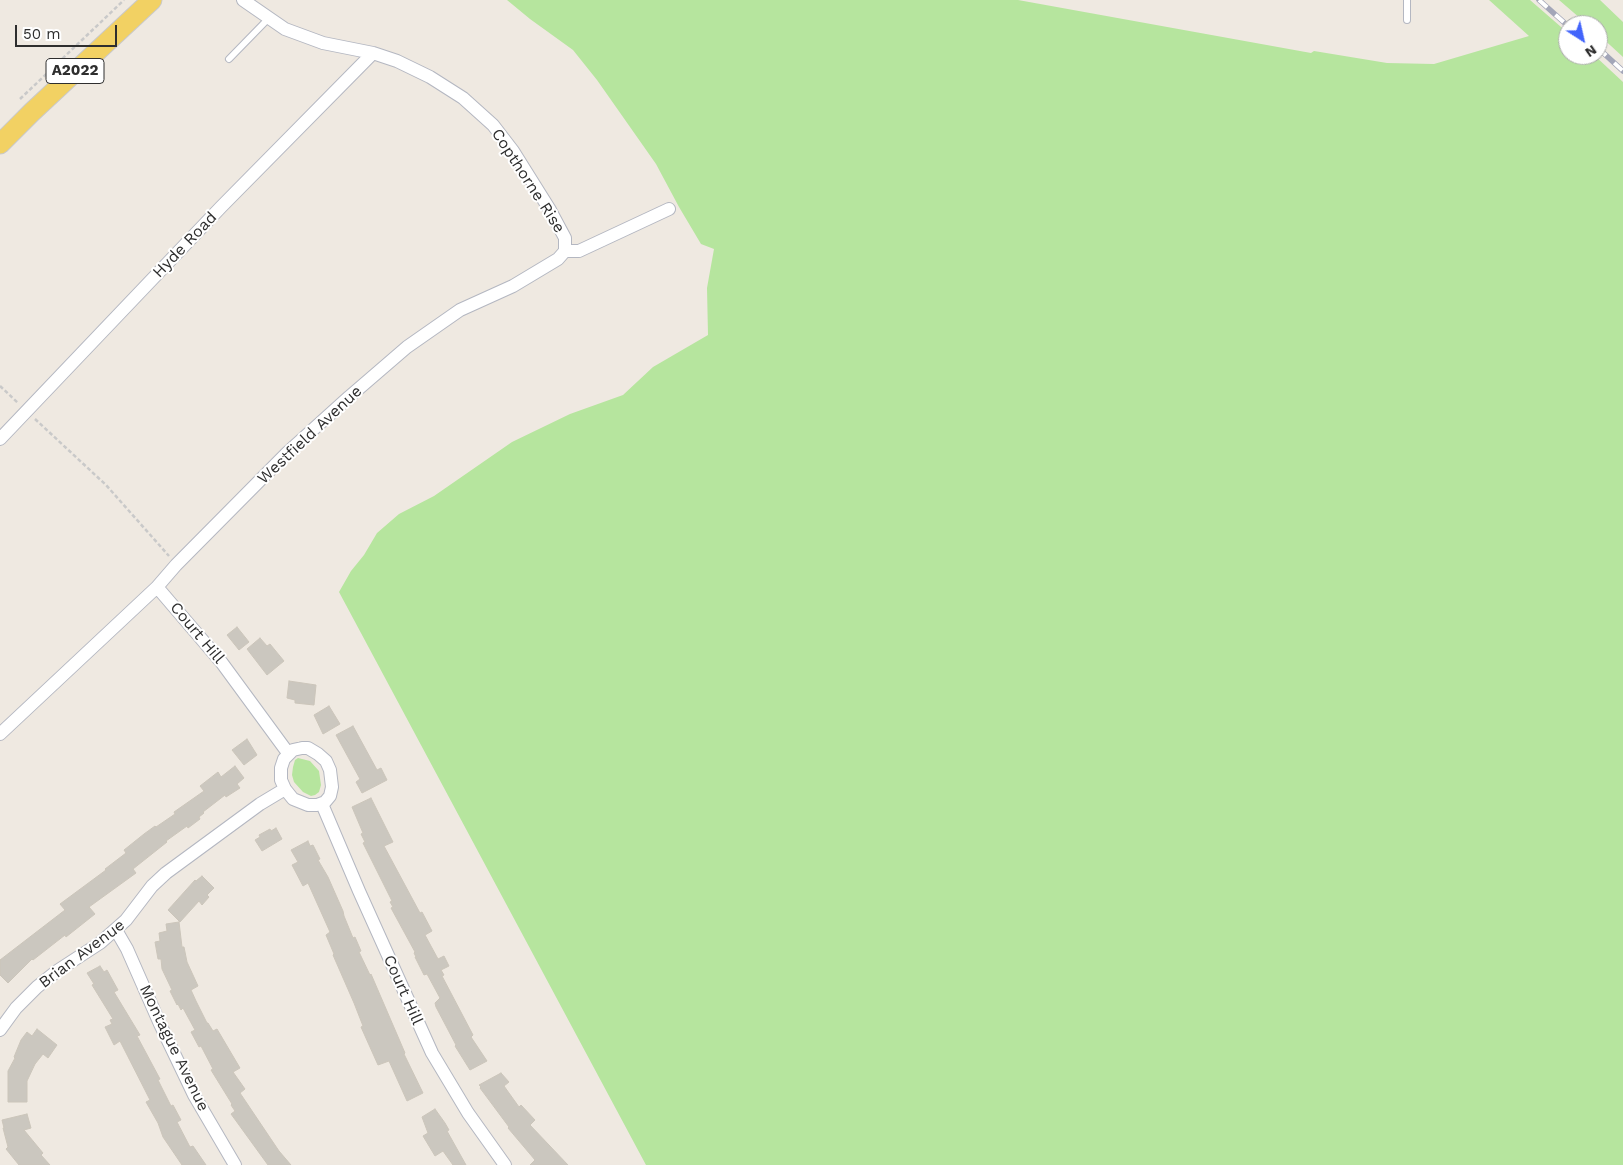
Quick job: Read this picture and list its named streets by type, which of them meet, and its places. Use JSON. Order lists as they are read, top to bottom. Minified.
{"streets":{"main road":["A2022"],"street":["Copthorne Rise","Hyde Road","Westfield Avenue","Court Hill","Brian Avenue","Montague Avenue"]},"crossings":[["Copthorne Rise","Hyde Road"],["Copthorne Rise","Westfield Avenue"],["Westfield Avenue","Court Hill"],["Court Hill","Brian Avenue"],["Brian Avenue","Montague Avenue"]],"scale_bar":"50 m","north":"bottom right"}
